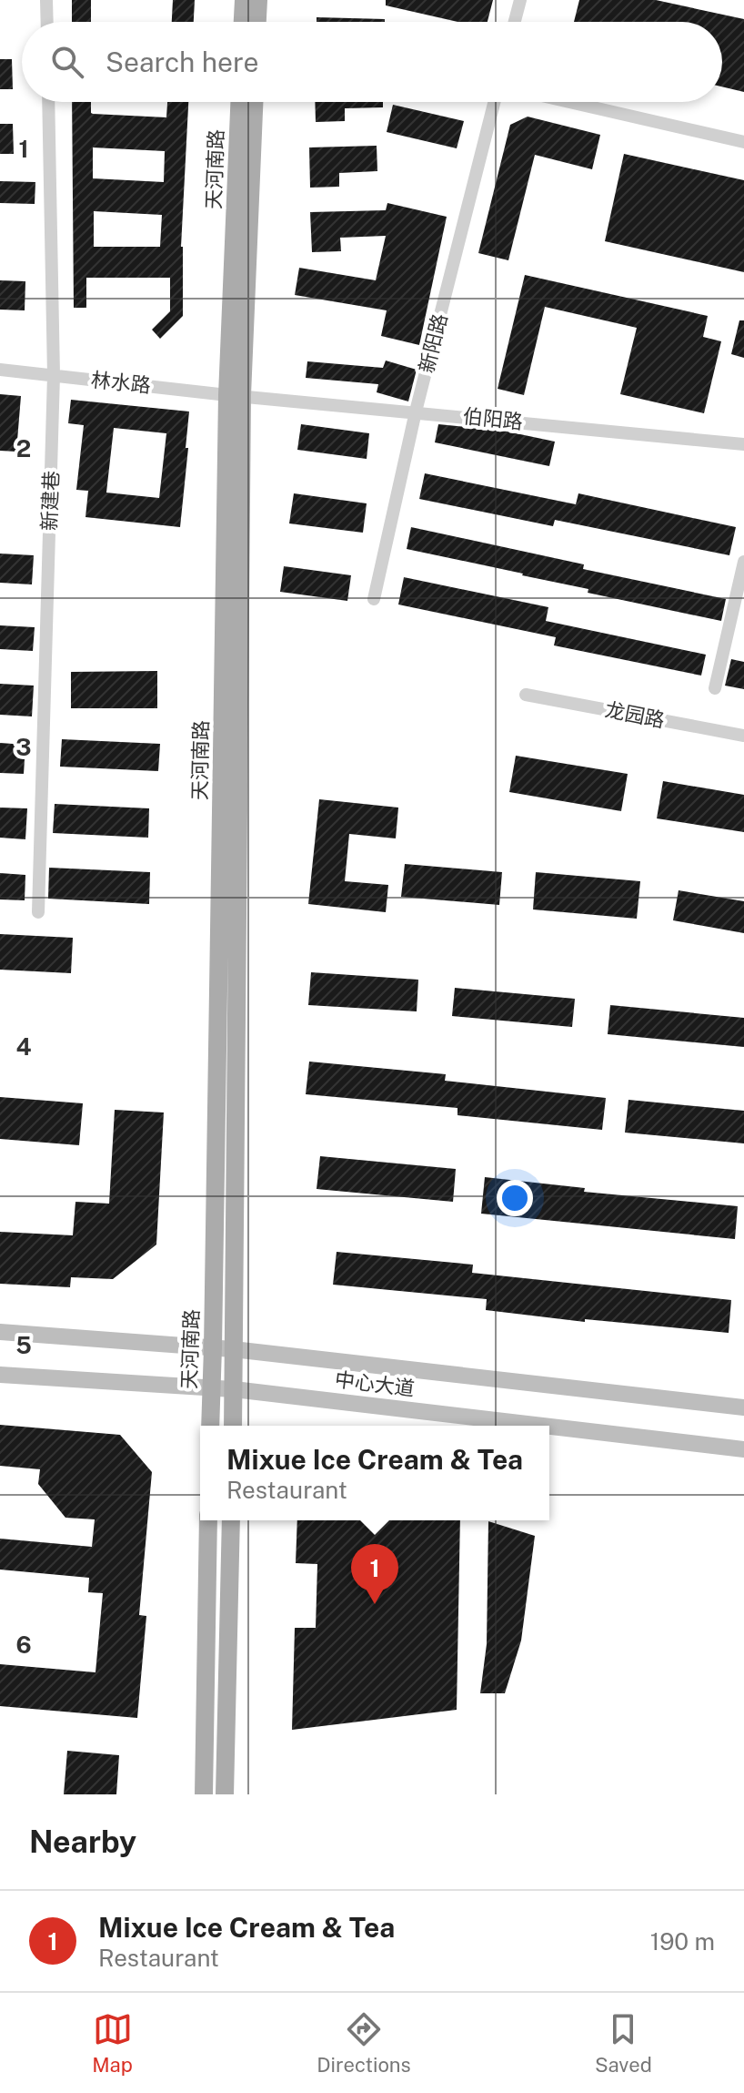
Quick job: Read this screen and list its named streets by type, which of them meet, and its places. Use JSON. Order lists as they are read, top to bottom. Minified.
{"streets":{"main road":["天河南路","中心大道"],"street":["新阳路","林水路","伯阳路","新建巷","龙园路"]},"crossings":[["天河南路","林水路"],["天河南路","伯阳路"],["天河南路","中心大道"],["新阳路","伯阳路"],["林水路","伯阳路"],["林水路","新建巷"]],"page":{"search":"Search here","popup":["Mixue Ice Cream & Tea","Restaurant"],"pins":"1","heading":"Nearby","list":[{"mark":"1","name":"Mixue Ice Cream & Tea","note":"Restaurant","value":"190 m"}],"nav":["Map","Directions","Saved"]},"grid":{"rows":["1","2","3","4","5","6"]}}
